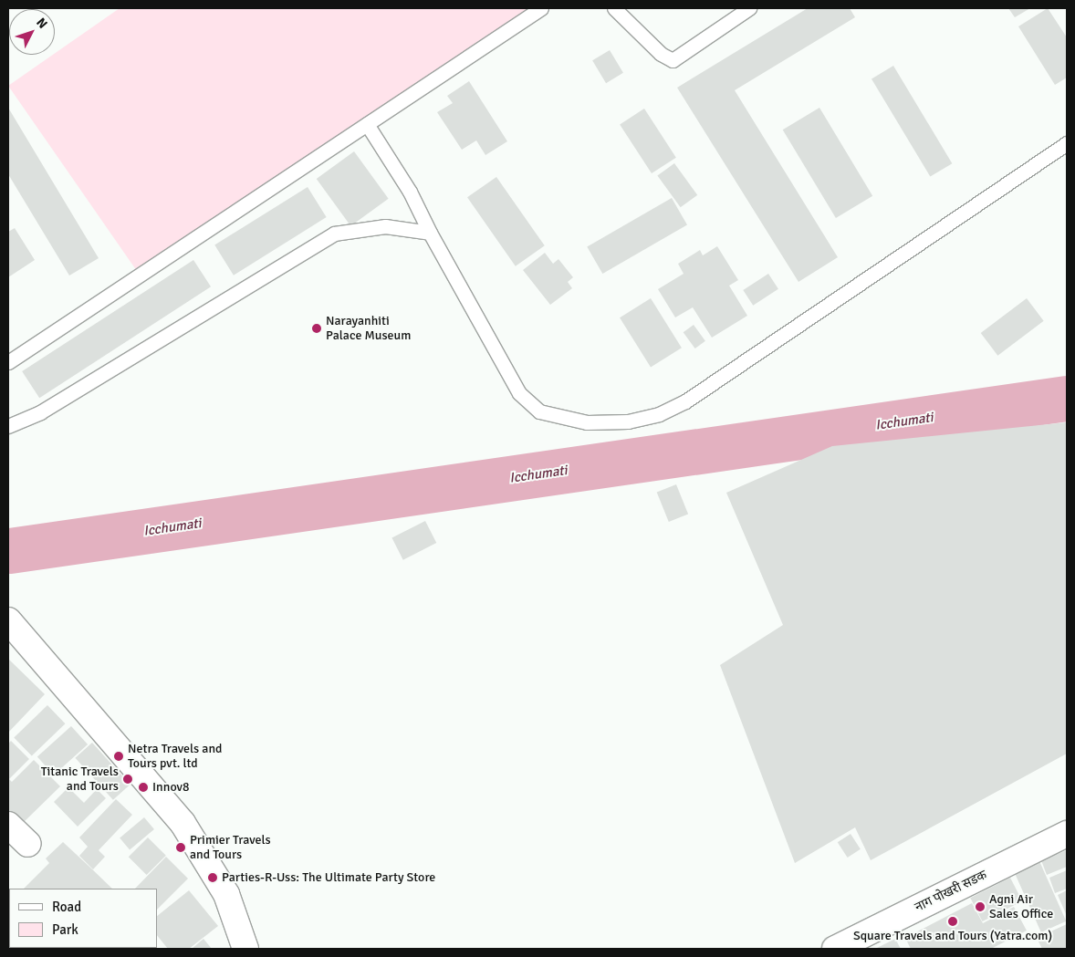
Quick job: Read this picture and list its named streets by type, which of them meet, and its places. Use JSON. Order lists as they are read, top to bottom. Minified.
{"streets":{"main road":["नाग पोखरी सडक"]},"water":["Icchumati"],"places":["Narayanhiti Palace Museum","Netra Travels and Tours pvt. ltd","Titanic Travels and Tours","Innov8","Primier Travels and Tours","Parties-R-Uss: The Ultimate Party Store","Agni Air Sales Office","Square Travels and Tours (Yatra.com)"],"legend":["Road","Park"],"north":"top right"}
